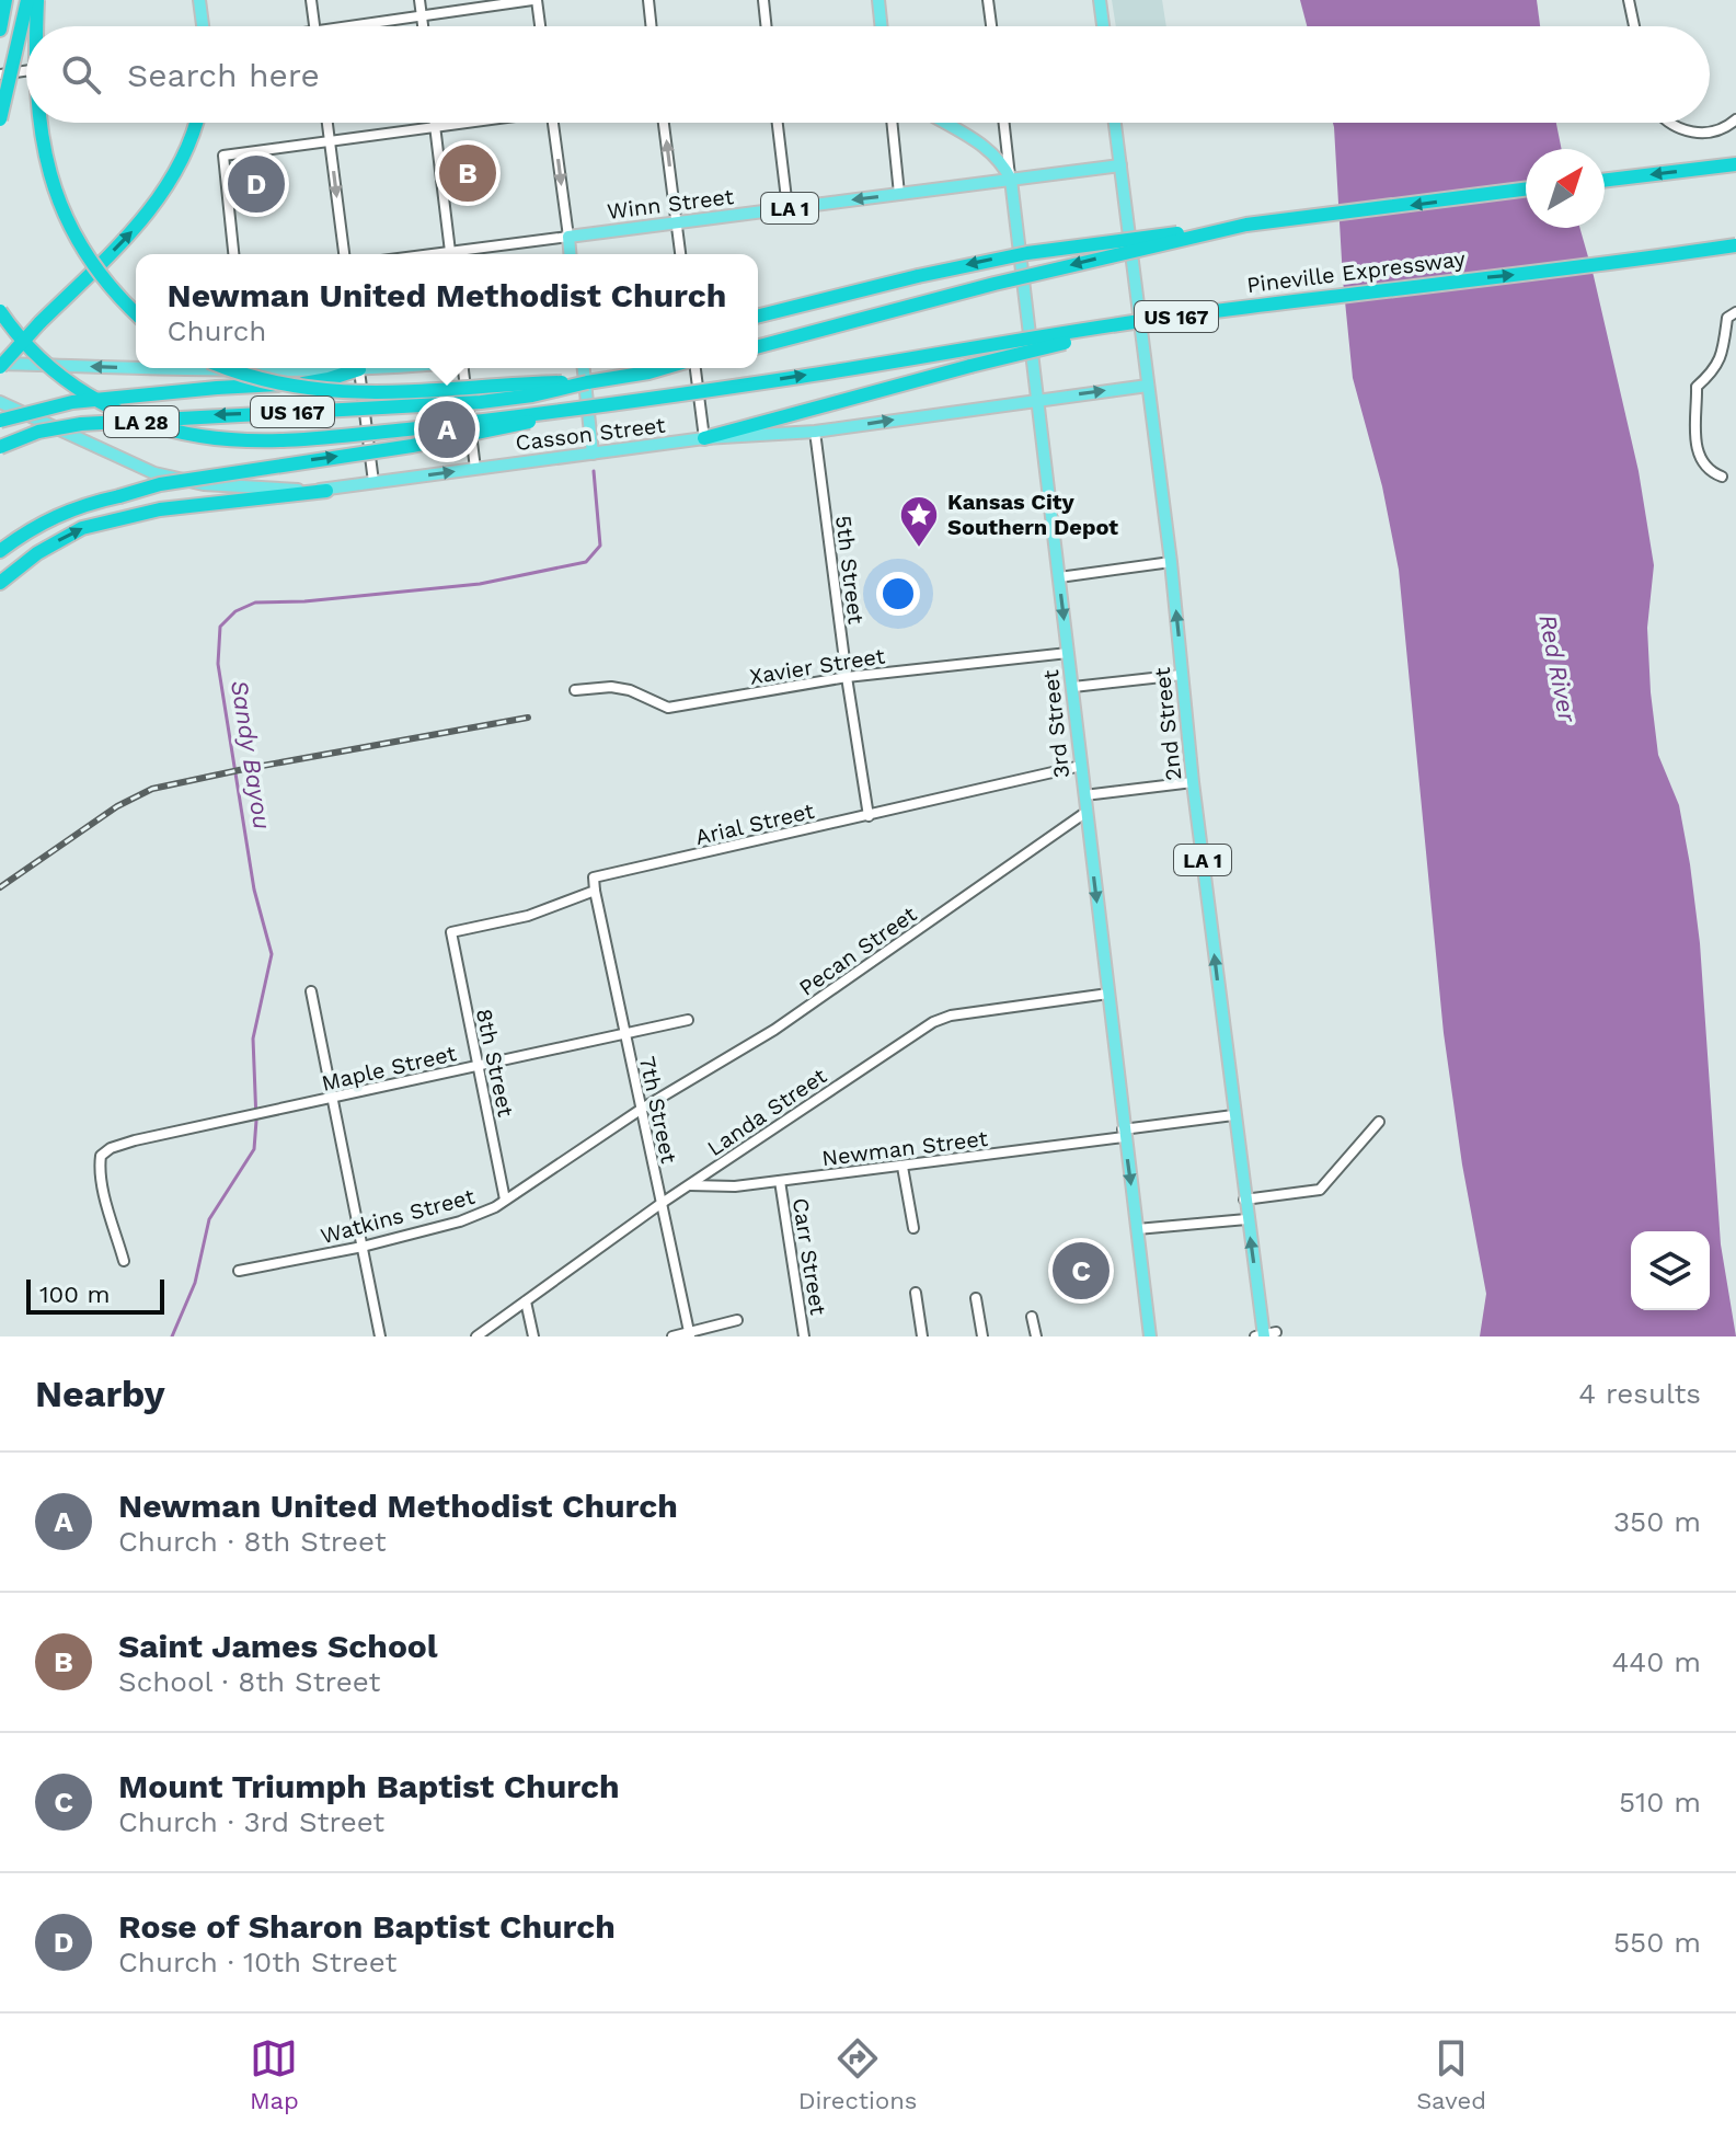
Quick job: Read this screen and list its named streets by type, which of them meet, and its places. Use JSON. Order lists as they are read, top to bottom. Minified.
{"streets":{"highway":["Pineville Expressway","US 167","LA 28"],"main road":["Winn Street","LA 1","Casson Street","3rd Street","2nd Street"],"street":["5th Street","Xavier Street","Arial Street","Pecan Street","8th Street","Maple Street","7th Street","Landa Street","Newman Street","Watkins Street","Carr Street"]},"crossings":[["Winn Street","3rd Street"],["Winn Street","2nd Street"],["Pineville Expressway","US 167"],["Pineville Expressway","LA 28"],["US 167","LA 28"],["Casson Street","5th Street"],["Casson Street","3rd Street"],["Casson Street","2nd Street"],["5th Street","Xavier Street"],["5th Street","Arial Street"],["Xavier Street","3rd Street"],["3rd Street","Arial Street"],["3rd Street","Pecan Street"],["3rd Street","Landa Street"],["3rd Street","Newman Street"],["2nd Street","Newman Street"],["Arial Street","8th Street"],["Arial Street","7th Street"],["Pecan Street","7th Street"],["Pecan Street","Watkins Street"],["8th Street","Maple Street"],["8th Street","Watkins Street"],["Maple Street","7th Street"],["7th Street","Landa Street"],["7th Street","Watkins Street"],["Landa Street","Newman Street"],["Newman Street","Carr Street"]],"one_way":["Casson Street","2nd Street"],"water":["Red River","Sandy Bayou"],"places":{"place":["Kansas City Southern Depot"]},"scale_bar":"100 m","north":"top right","page":{"search":"Search here","pins":["B","D","A","C"],"popup":["Newman United Methodist Church","Church"],"scale":"100 m","heading":["Nearby","4 results"],"list":[{"mark":"A","name":"Newman United Methodist Church","note":"Church · 8th Street","value":"350 m"},{"mark":"B","name":"Saint James School","note":"School · 8th Street","value":"440 m"},{"mark":"C","name":"Mount Triumph Baptist Church","note":"Church · 3rd Street","value":"510 m"},{"mark":"D","name":"Rose of Sharon Baptist Church","note":"Church · 10th Street","value":"550 m"}],"nav":["Map","Directions","Saved"]}}
